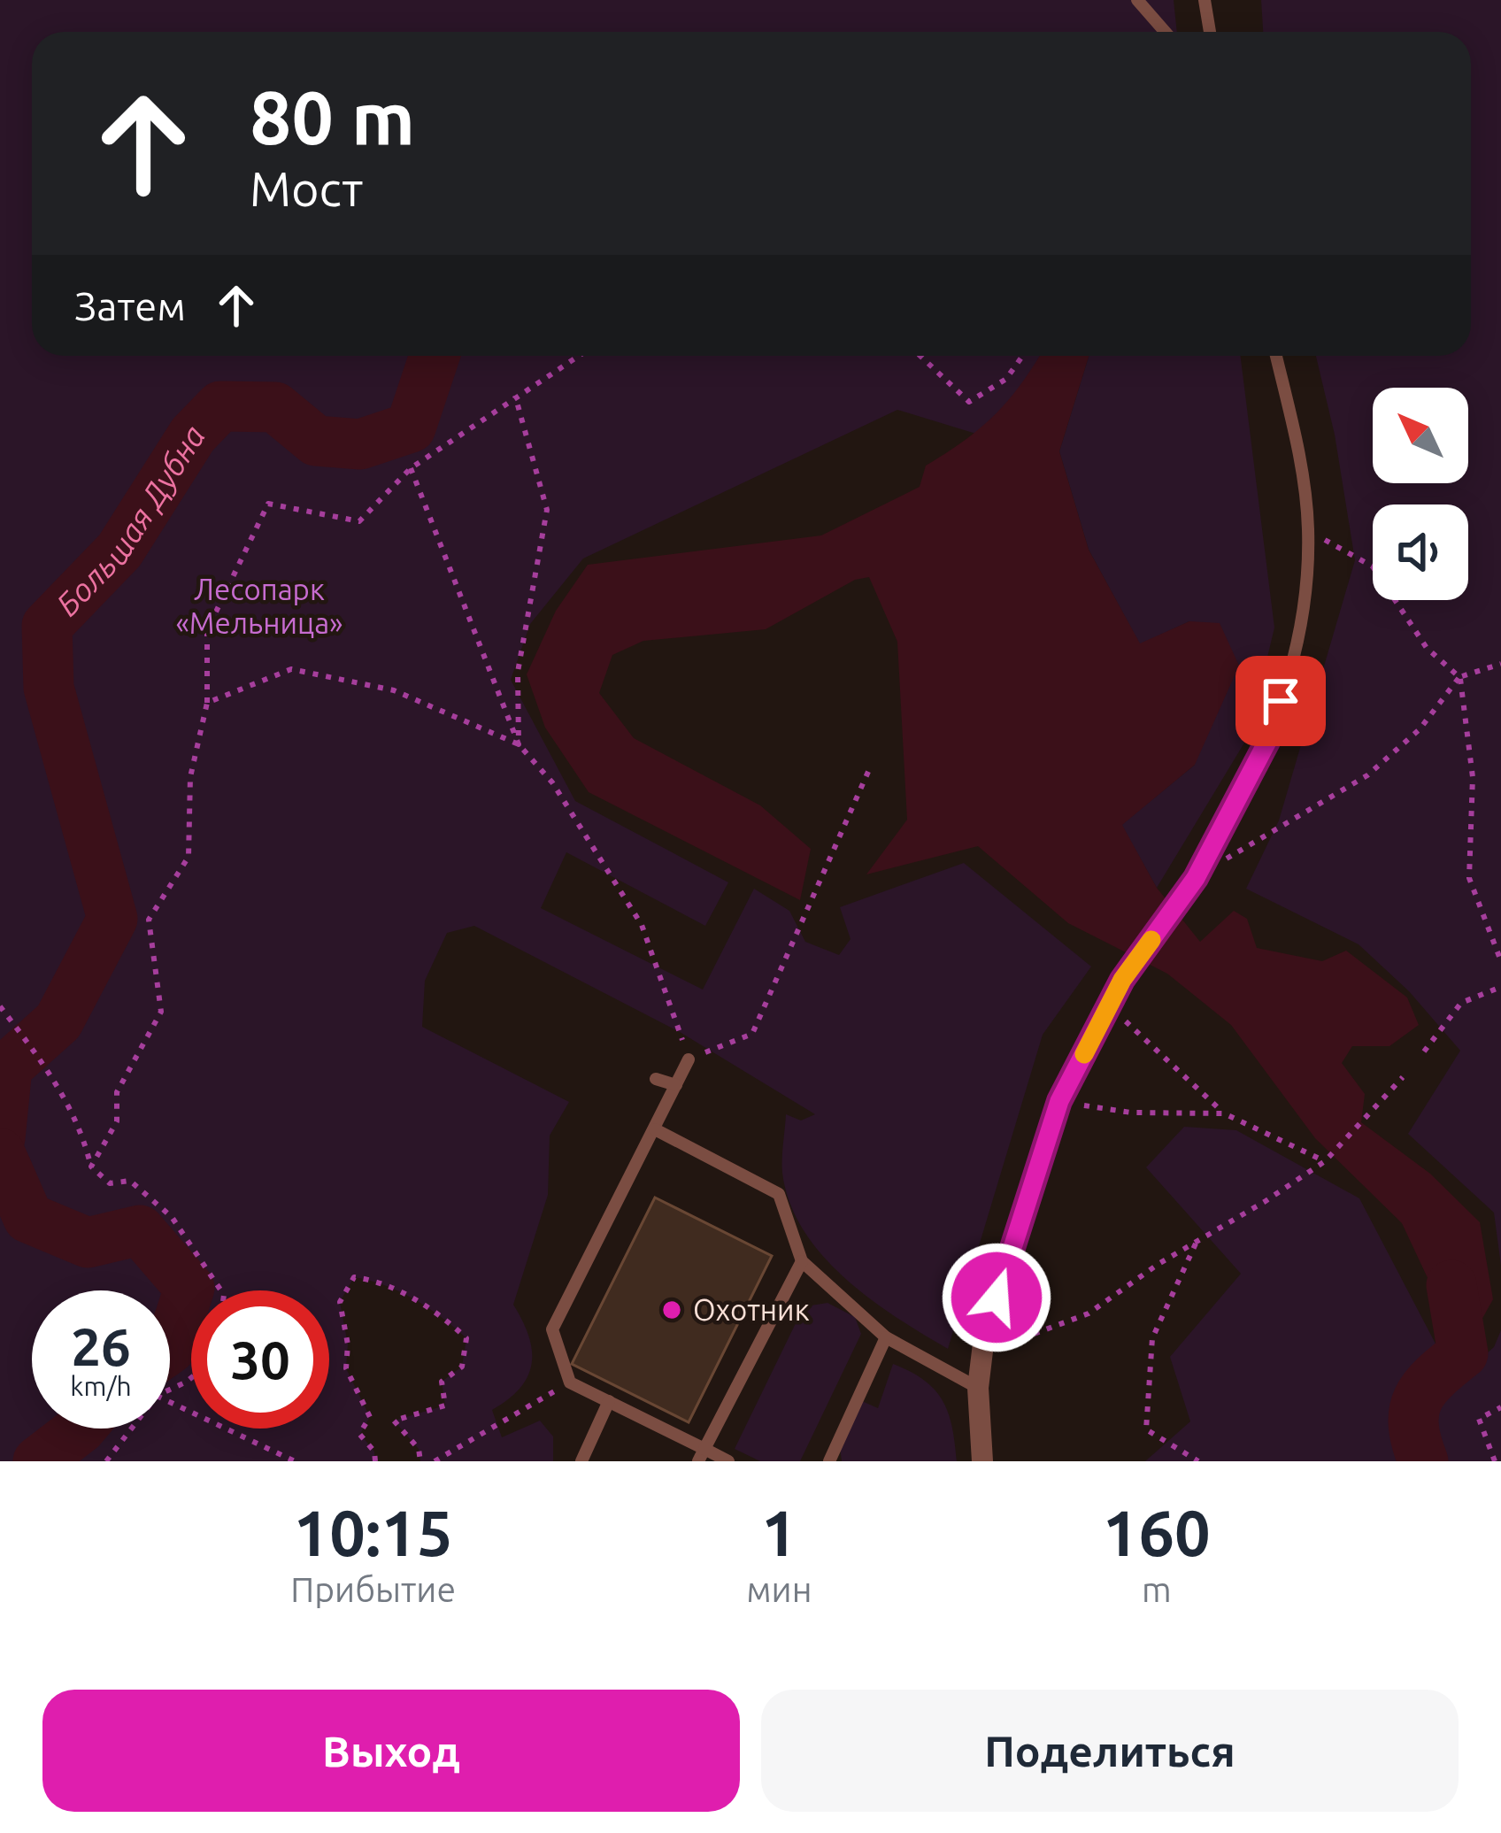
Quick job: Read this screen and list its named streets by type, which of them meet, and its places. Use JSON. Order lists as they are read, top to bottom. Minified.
{"water":["Большая Дубна"],"parks":["Лесопарк «Мельница»"],"places":["Охотник"],"north":"top left","page":{"turn":["80 m","Мост"],"then":"Затем","speed":"26 km/h","limit":"30","eta":["10:15","Прибытие","1","мин","160","m"],"buttons":["Выход","Поделиться"]}}
